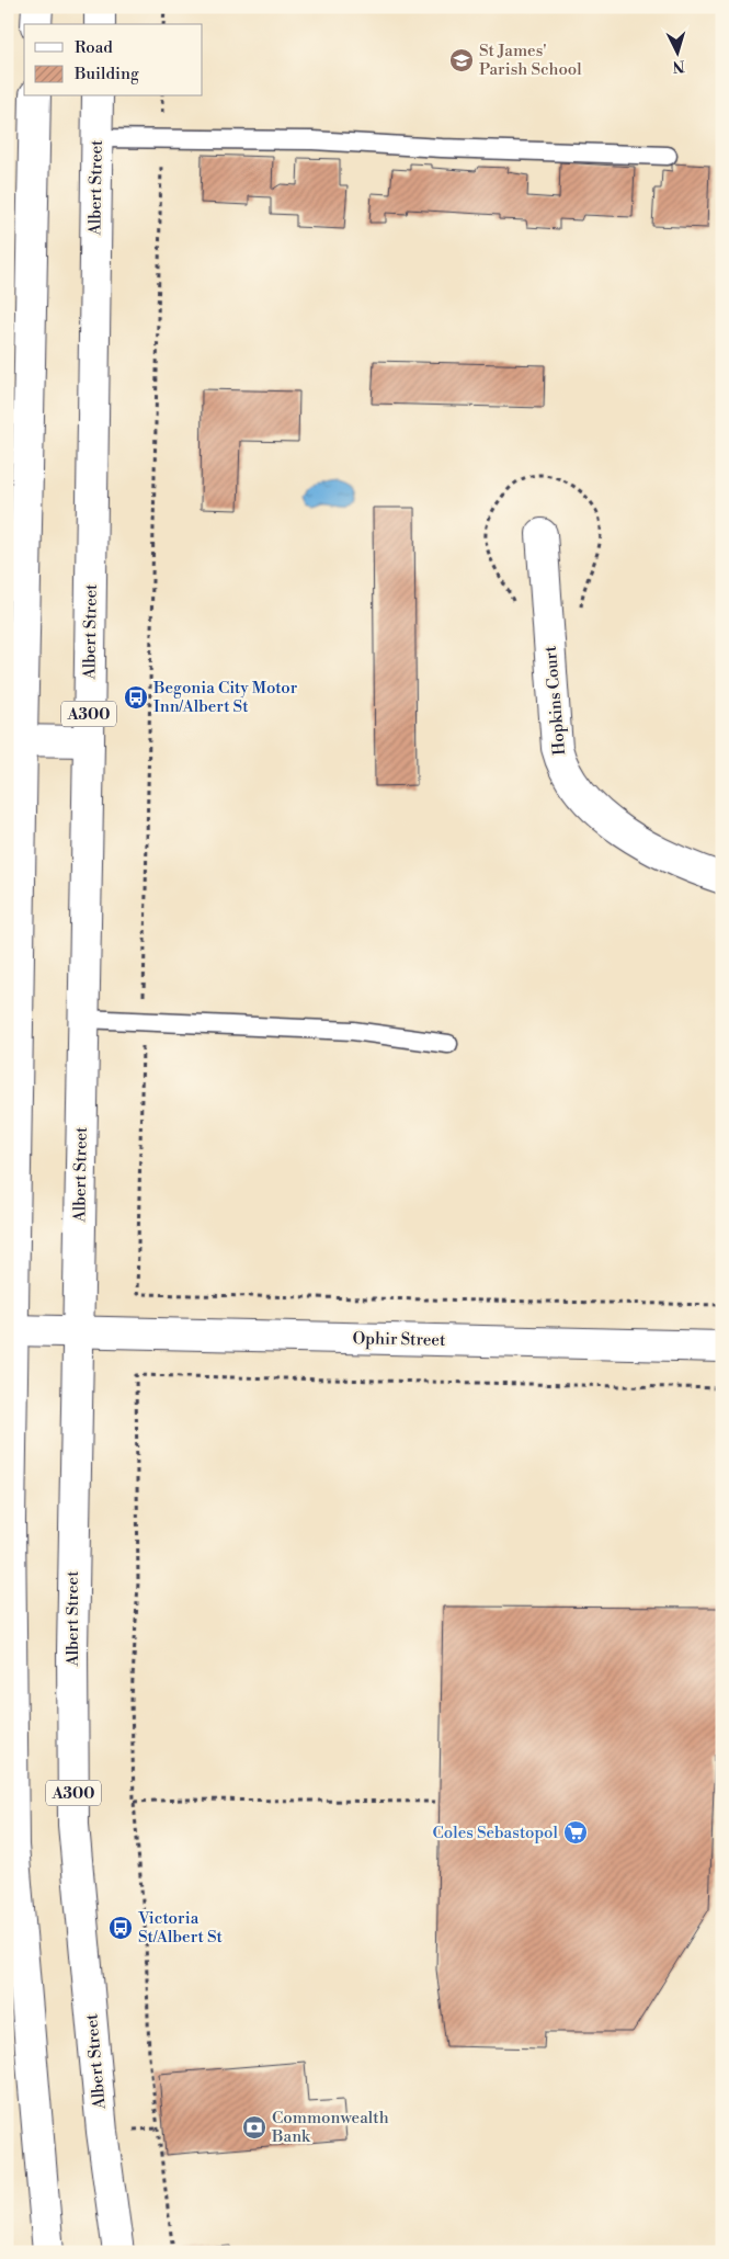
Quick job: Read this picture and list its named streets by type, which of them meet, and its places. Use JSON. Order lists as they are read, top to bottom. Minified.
{"streets":{"main road":["Albert Street","Hopkins Court","A300","Ophir Street"]},"crossings":[["Albert Street","Ophir Street"]],"places":{"school or university":["St James' Parish School"],"bus stop":["Begonia City Motor Inn/Albert St","Victoria St/Albert St"],"supermarket":["Coles Sebastopol"],"bank":["Commonwealth Bank"]},"legend":["Road","Building"],"north":"bottom"}
